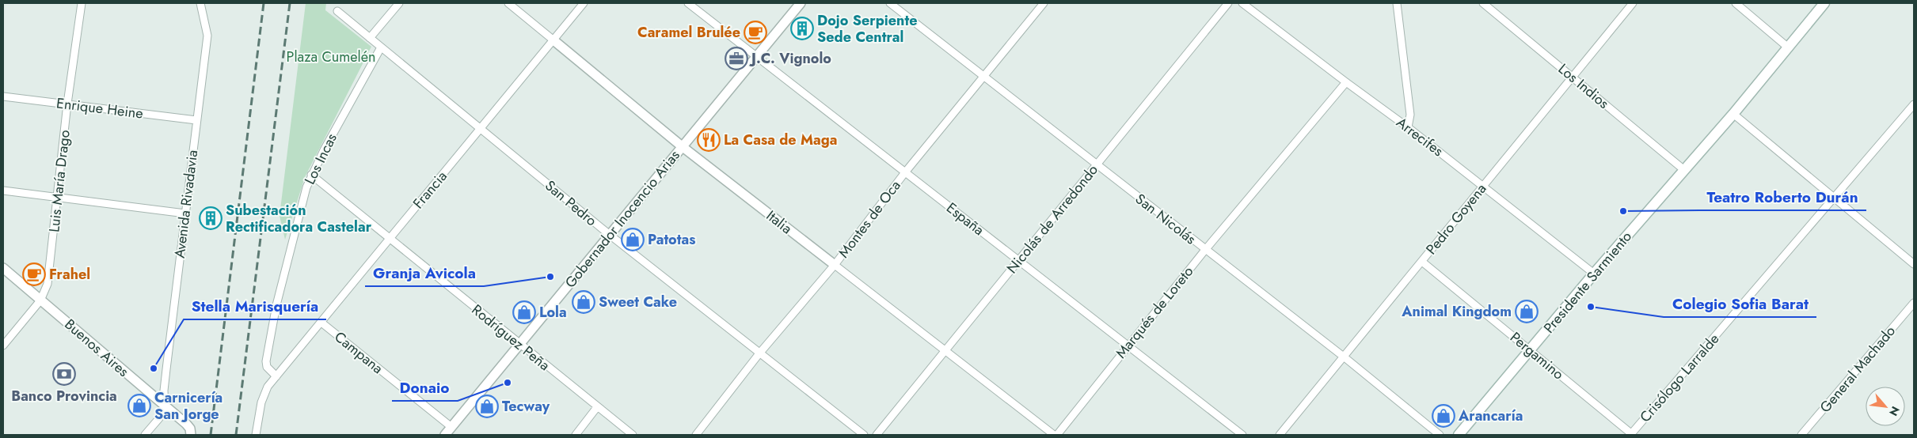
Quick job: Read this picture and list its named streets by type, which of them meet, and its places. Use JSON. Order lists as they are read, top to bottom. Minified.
{"streets":{"main road":["Presidente Sarmiento"],"street":["Los Indios","Enrique Heine","Arrecifes","Los Incas","Luis María Drago","Francia","San Pedro","Avenida Rivadavia","Gobernador Inocencio Arias","Montes de Oca","España","Nicolás de Arredondo","San Nicolás","Pedro Goyena","Italia","Marqués de Loreto","Rodríguez Peña","Buenos Aires","Campana","Pergamino","General Machado","Crisólogo Larralde"]},"crossings":[["Los Indios","Pedro Goyena"],["Los Indios","Presidente Sarmiento"],["Enrique Heine","Luis María Drago"],["Enrique Heine","Avenida Rivadavia"],["Arrecifes","Pedro Goyena"],["Arrecifes","Presidente Sarmiento"],["Arrecifes","Marqués de Loreto"],["Los Incas","Francia"],["Los Incas","San Pedro"],["Los Incas","Rodríguez Peña"],["Luis María Drago","Buenos Aires"],["Francia","San Pedro"],["Francia","Italia"],["Francia","Rodríguez Peña"],["Francia","Campana"],["San Pedro","Gobernador Inocencio Arias"],["San Pedro","Montes de Oca"],["Avenida Rivadavia","Buenos Aires"],["Gobernador Inocencio Arias","España"],["Gobernador Inocencio Arias","Italia"],["Gobernador Inocencio Arias","Rodríguez Peña"],["Gobernador Inocencio Arias","Campana"],["Montes de Oca","España"],["Montes de Oca","San Nicolás"],["Montes de Oca","Italia"],["España","Nicolás de Arredondo"],["España","Marqués de Loreto"],["Nicolás de Arredondo","San Nicolás"],["Nicolás de Arredondo","Italia"],["San Nicolás","Pedro Goyena"],["San Nicolás","Marqués de Loreto"],["Pedro Goyena","Pergamino"],["Italia","Marqués de Loreto"],["Presidente Sarmiento","Pergamino"],["Pergamino","Crisólogo Larralde"]],"parks":["Plaza Cumelén"],"places":{"building":["Dojo Serpiente Sede Central","Subestación Rectificadora Castelar"],"cafe":["Caramel Brulée","Frahel"],"office":["J.C. Vignolo"],"restaurant":["La Casa de Maga"],"other":["Teatro Roberto Durán","Granja Avicola","Colegio Sofia Barat","Stella Marisquería","Donaio"],"shop":["Patotas","Sweet Cake","Animal Kingdom","Lola","Carnicería San Jorge","Tecway","Arancaría"],"bank":["Banco Provincia"]},"north":"bottom right"}
